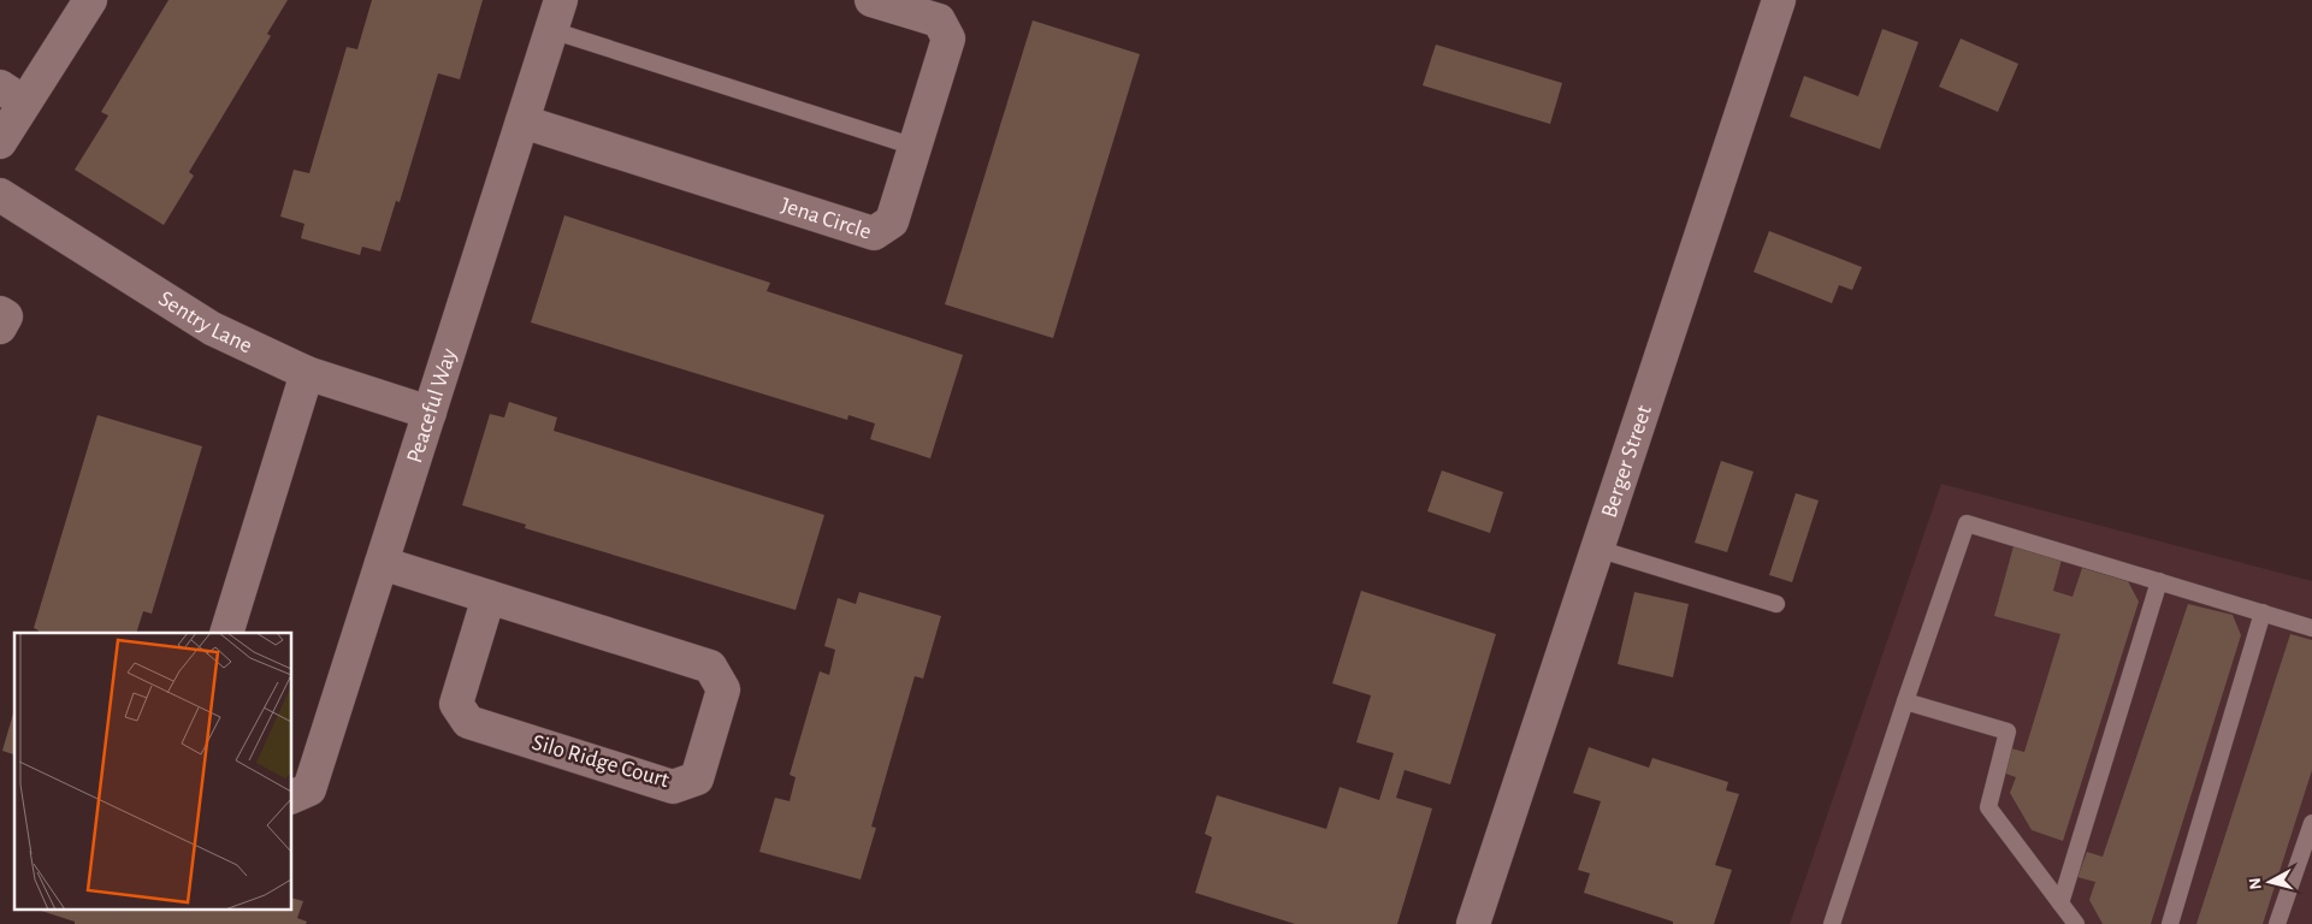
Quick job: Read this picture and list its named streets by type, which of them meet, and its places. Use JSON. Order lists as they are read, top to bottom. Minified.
{"streets":{"street":["Jena Circle","Sentry Lane","Peaceful Way","Berger Street","Silo Ridge Court"]},"crossings":[["Jena Circle","Peaceful Way"],["Sentry Lane","Peaceful Way"],["Peaceful Way","Silo Ridge Court"]],"north":"left"}
